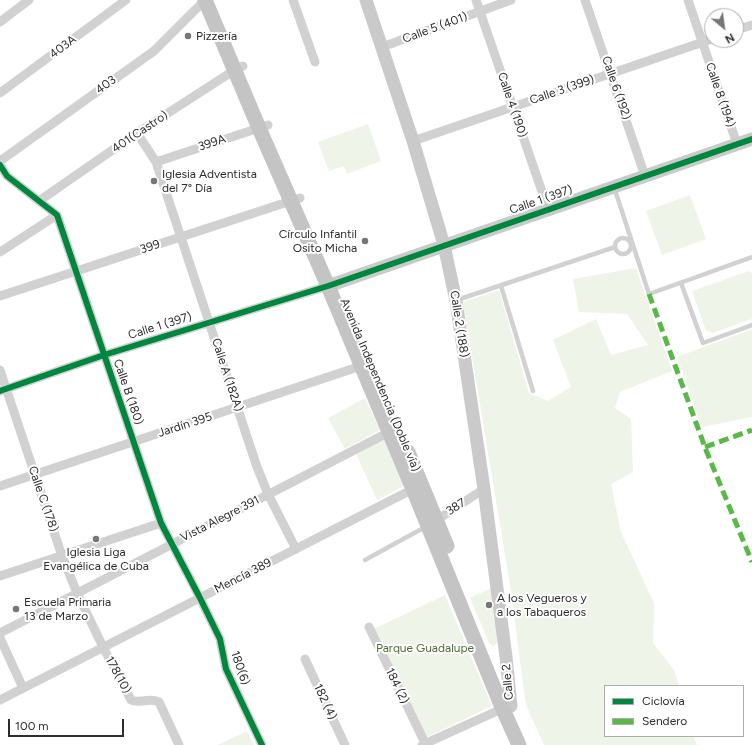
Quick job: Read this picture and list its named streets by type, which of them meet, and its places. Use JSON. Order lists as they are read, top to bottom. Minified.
{"streets":{"main road":["Calle 1 (397)","Calle 2 (188)","Avenida Independencia (Doble vía)","Calle 2"],"street":["Calle 5 (401)","403A","403","Calle 6 (192)","Calle 3 (399)","Calle 8 (194)","Calle 4 (190)","401(Castro)","399A","399","Calle A (182A)","Calle B (180)","Jardín 395","Calle C (178)","387","Vista Alegre 391","Mencía 389","180(6)","178(10)","184 (2)","182 (4)"]},"crossings":[["Calle 5 (401)","Calle 4 (190)"],["Calle 5 (401)","Calle 2 (188)"],["403","Avenida Independencia (Doble vía)"],["Calle 6 (192)","Calle 3 (399)"],["Calle 6 (192)","Calle 1 (397)"],["Calle 3 (399)","Calle 8 (194)"],["Calle 3 (399)","Calle 4 (190)"],["Calle 3 (399)","Calle 2 (188)"],["Calle 8 (194)","Calle 1 (397)"],["Calle 4 (190)","Calle 1 (397)"],["401(Castro)","Calle A (182A)"],["401(Castro)","Avenida Independencia (Doble vía)"],["399A","Calle A (182A)"],["399A","Avenida Independencia (Doble vía)"],["Calle 1 (397)","Calle 2 (188)"],["Calle 1 (397)","Calle A (182A)"],["Calle 1 (397)","Avenida Independencia (Doble vía)"],["Calle 1 (397)","Calle B (180)"],["Calle 1 (397)","Calle C (178)"],["399","Calle A (182A)"],["399","Avenida Independencia (Doble vía)"],["399","Calle B (180)"],["Calle 2 (188)","387"],["Calle 2 (188)","Calle 2"],["Calle A (182A)","Jardín 395"],["Calle A (182A)","Vista Alegre 391"],["Calle A (182A)","Mencía 389"],["Avenida Independencia (Doble vía)","Jardín 395"],["Avenida Independencia (Doble vía)","387"],["Avenida Independencia (Doble vía)","Vista Alegre 391"],["Avenida Independencia (Doble vía)","Mencía 389"],["Avenida Independencia (Doble vía)","Calle 2"],["Calle B (180)","Jardín 395"],["Calle B (180)","Vista Alegre 391"],["Calle B (180)","Mencía 389"],["Calle B (180)","180(6)"],["Jardín 395","Calle C (178)"],["Calle C (178)","Vista Alegre 391"],["Calle C (178)","Mencía 389"],["Calle C (178)","178(10)"],["Mencía 389","180(6)"],["Mencía 389","178(10)"]],"parks":["Parque Guadalupe"],"places":["Pizzería","Iglesia Adventista del 7° Día","Círculo Infantil Osito Micha","Iglesia Liga Evangélica de Cuba","A los Vegueros y a los Tabaqueros","Escuela Primaria 13 de Marzo"],"legend":["Ciclovía","Sendero"],"scale_bar":"100 m","north":"bottom right"}
